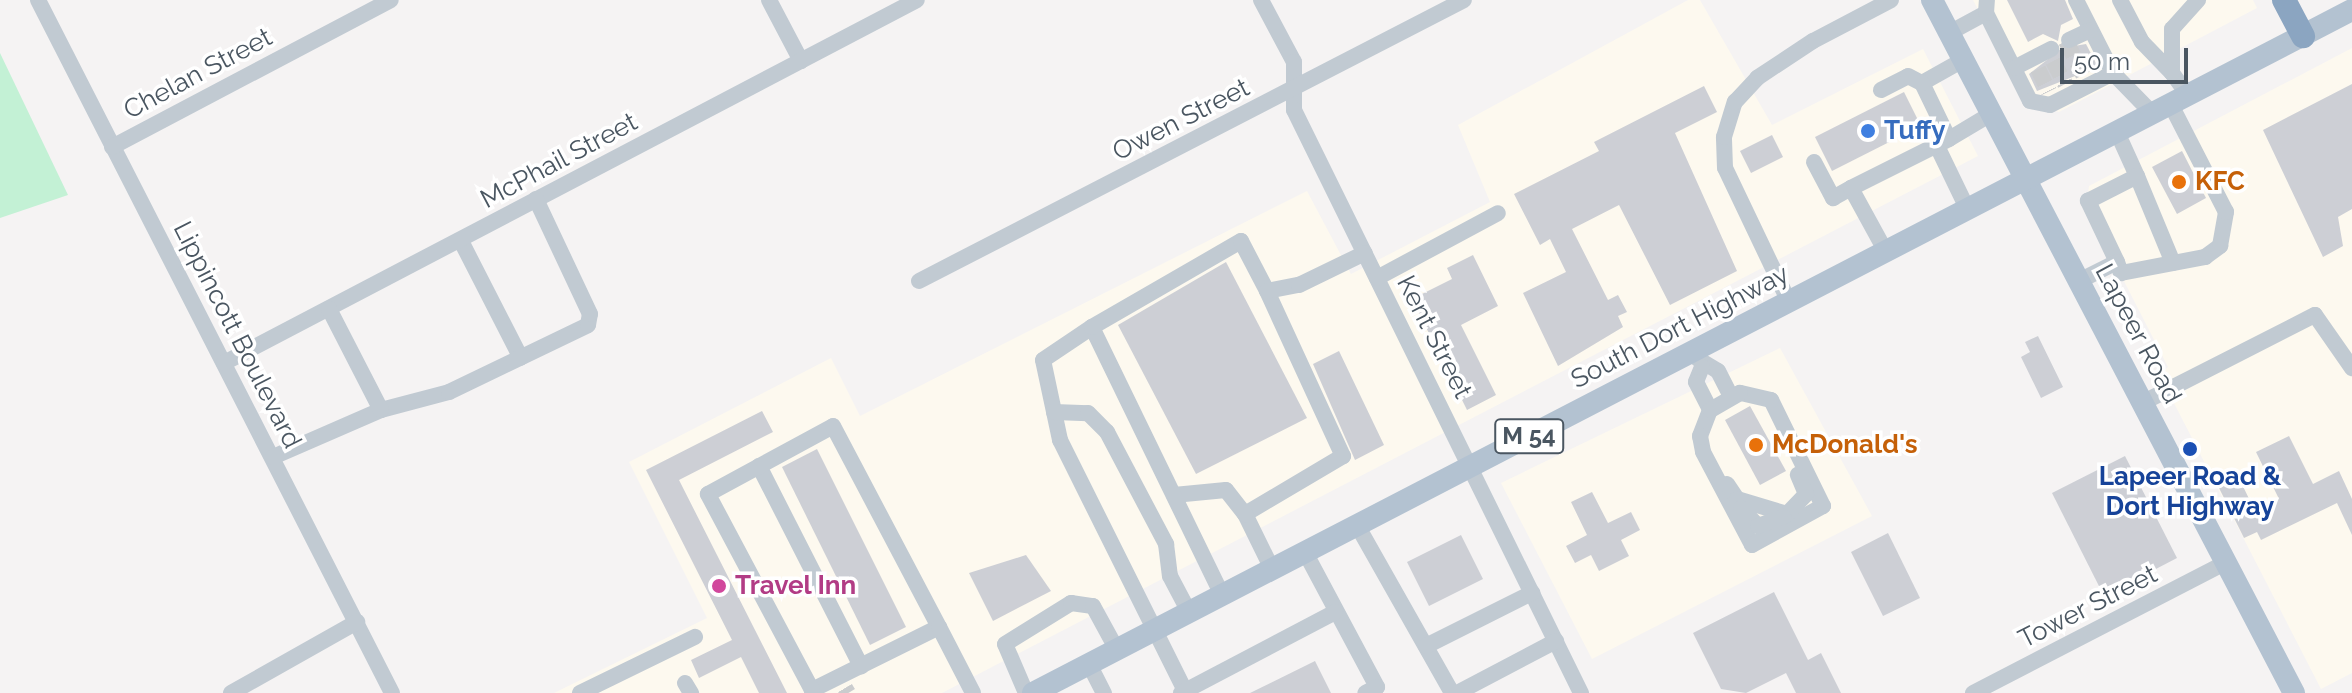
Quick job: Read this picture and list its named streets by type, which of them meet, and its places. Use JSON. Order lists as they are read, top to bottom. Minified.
{"streets":{"main road":["South Dort Highway","Lapeer Road","M 54"],"street":["Chelan Street","Owen Street","McPhail Street","Lippincott Boulevard","Kent Street","Tower Street"]},"crossings":[["Chelan Street","Lippincott Boulevard"],["Owen Street","Kent Street"],["McPhail Street","Lippincott Boulevard"],["South Dort Highway","Lapeer Road"],["South Dort Highway","Kent Street"],["Lapeer Road","Tower Street"]],"places":["Tuffy","KFC","McDonald's","Lapeer Road & Dort Highway","Travel Inn"],"scale_bar":"50 m"}
